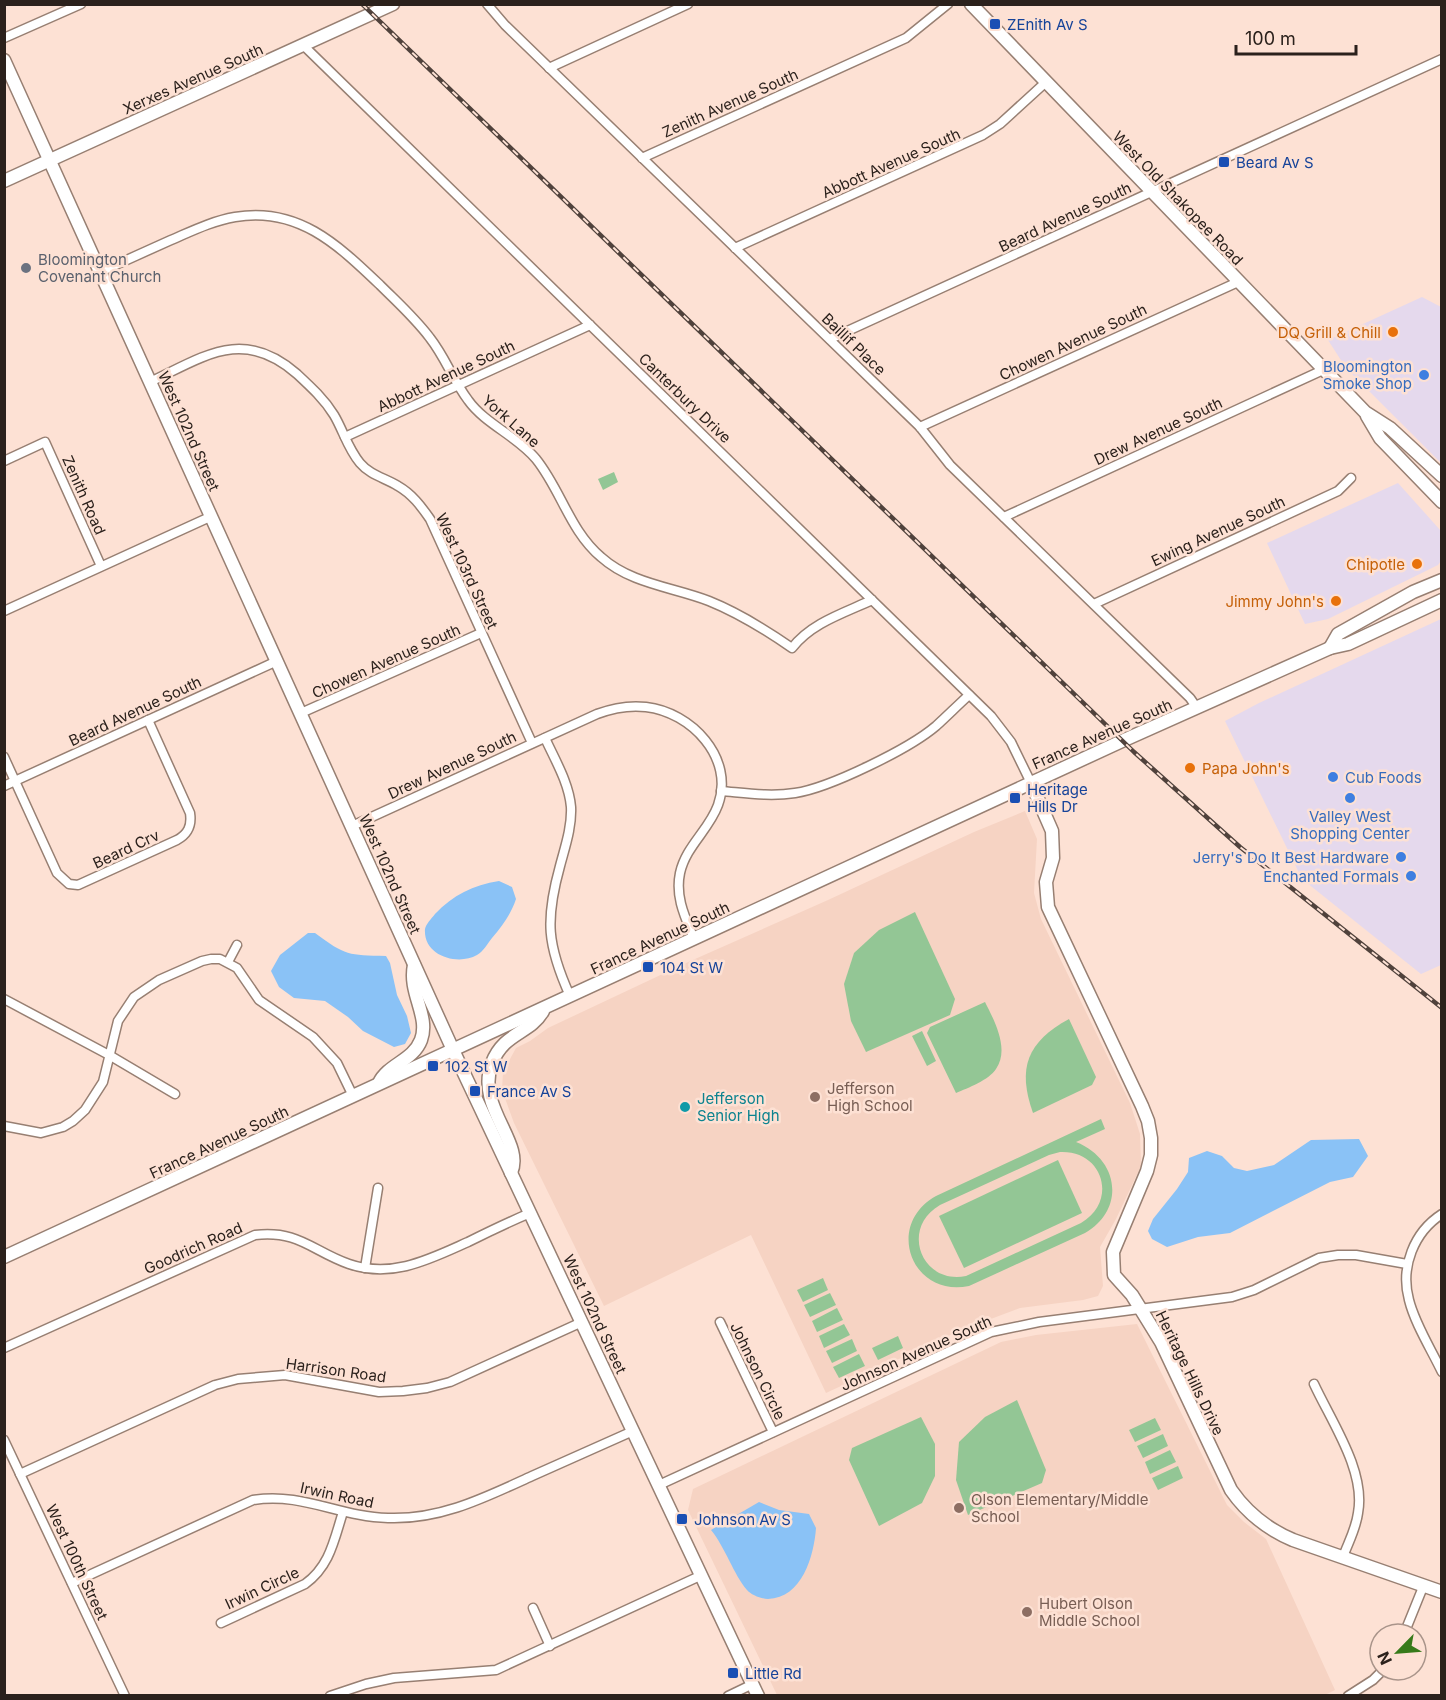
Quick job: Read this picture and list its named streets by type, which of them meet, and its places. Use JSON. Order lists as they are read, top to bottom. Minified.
{"streets":{"street":["Xerxes Avenue South","Zenith Avenue South","Abbott Avenue South","West Old Shakopee Road","Beard Avenue South","Chowen Avenue South","Baillif Place","Canterbury Drive","York Lane","West 102nd Street","Drew Avenue South","Zenith Road","Ewing Avenue South","West 103rd Street","France Avenue South","Beard Crv","Goodrich Road","Johnson Avenue South","Harrison Road","Johnson Circle","Heritage Hills Drive","Irwin Road","West 100th Street","Irwin Circle"]},"crossings":[["Xerxes Avenue South","Canterbury Drive"],["Xerxes Avenue South","West 102nd Street"],["Zenith Avenue South","Baillif Place"],["Abbott Avenue South","West Old Shakopee Road"],["Abbott Avenue South","Baillif Place"],["Abbott Avenue South","Canterbury Drive"],["Abbott Avenue South","York Lane"],["Abbott Avenue South","West 103rd Street"],["West Old Shakopee Road","Beard Avenue South"],["West Old Shakopee Road","Chowen Avenue South"],["West Old Shakopee Road","Drew Avenue South"],["Beard Avenue South","Baillif Place"],["Beard Avenue South","West 102nd Street"],["Beard Avenue South","Beard Crv"],["Chowen Avenue South","Baillif Place"],["Chowen Avenue South","West 102nd Street"],["Chowen Avenue South","West 103rd Street"],["Baillif Place","Drew Avenue South"],["Baillif Place","Ewing Avenue South"],["Baillif Place","France Avenue South"],["Canterbury Drive","York Lane"],["Canterbury Drive","France Avenue South"],["Canterbury Drive","Heritage Hills Drive"],["York Lane","West 102nd Street"],["West 102nd Street","Drew Avenue South"],["West 102nd Street","West 103rd Street"],["West 102nd Street","France Avenue South"],["West 102nd Street","Goodrich Road"],["West 102nd Street","Johnson Avenue South"],["West 102nd Street","Harrison Road"],["West 102nd Street","Irwin Road"],["Drew Avenue South","West 103rd Street"],["France Avenue South","Heritage Hills Drive"],["Johnson Avenue South","Johnson Circle"],["Johnson Avenue South","Heritage Hills Drive"],["Harrison Road","West 100th Street"],["Irwin Road","West 100th Street"],["Irwin Road","Irwin Circle"]],"places":{"transit":["ZEnith Av S","Beard Av S","Heritage Hills Dr","104 St W","102 St W","France Av S","Johnson Av S","Little Rd"],"other":["Bloomington Covenant Church","DQ Grill & Chill","Bloomington Smoke Shop","Chipotle","Jimmy John's","Papa John's","Cub Foods","Valley West Shopping Center","Jerry's Do It Best Hardware","Enchanted Formals","Jefferson High School","Jefferson Senior High","Olson Elementary/Middle School","Hubert Olson Middle School"]},"scale_bar":"100 m","north":"bottom left"}
